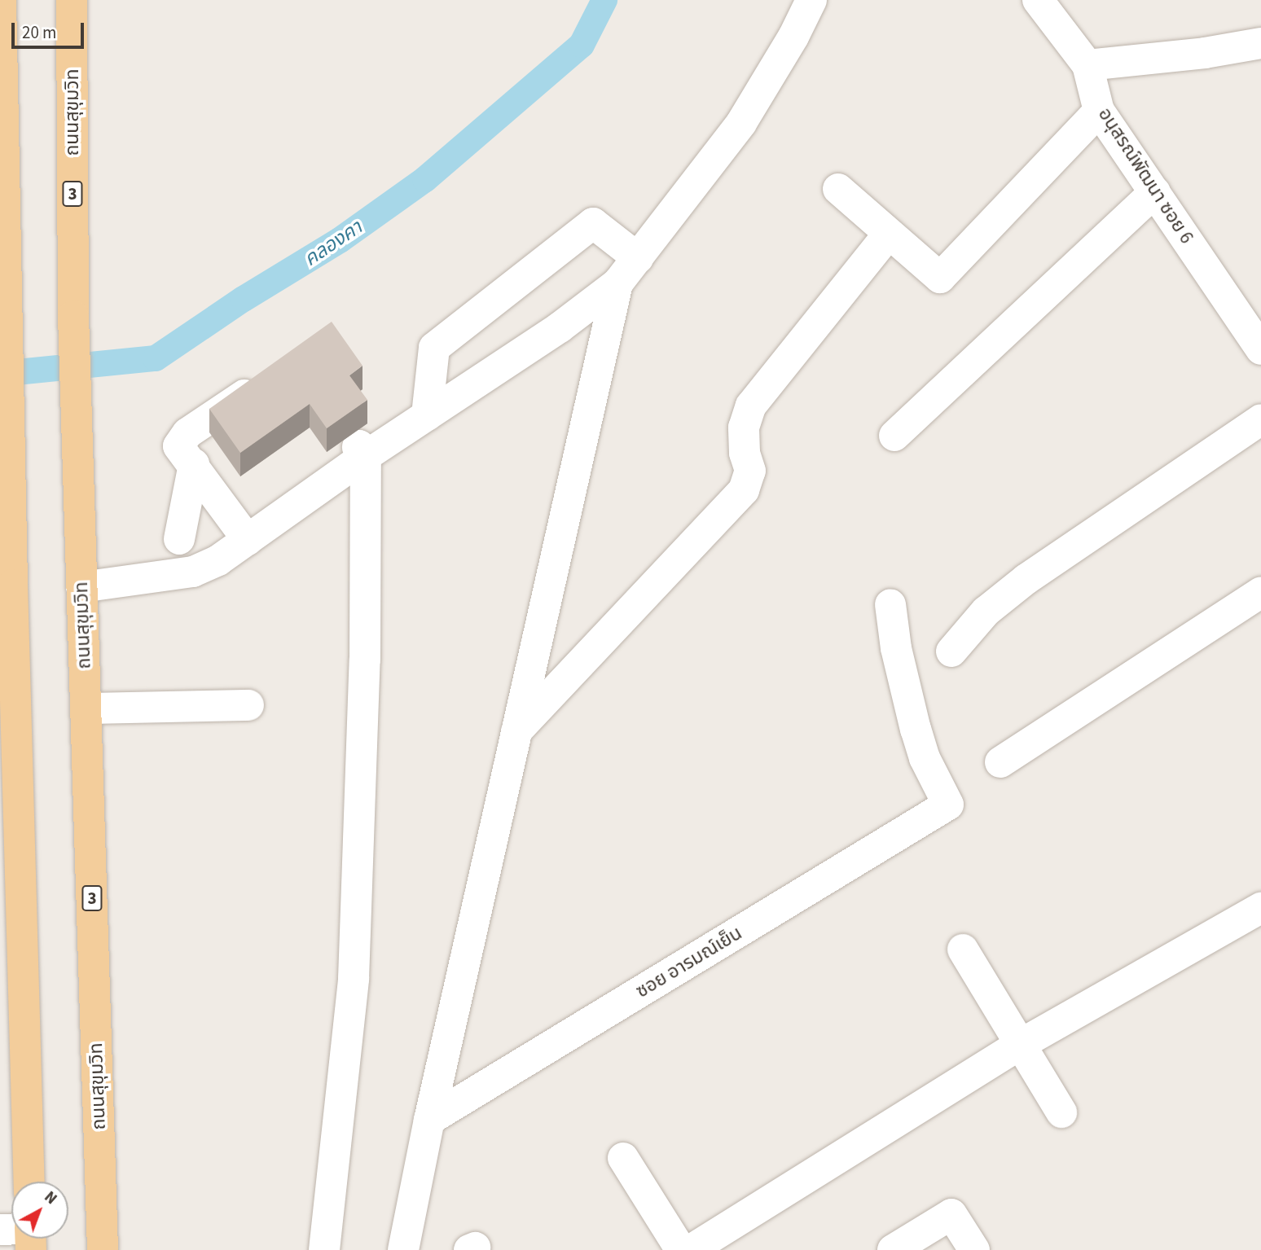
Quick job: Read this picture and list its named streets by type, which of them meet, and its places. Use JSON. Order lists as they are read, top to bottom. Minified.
{"streets":{"main road":["ถนนสุขุมวิท","3"],"street":["อนุสรณ์พัฒนา ซอย 6","ซอย อารมณ์เย็น"]},"water":["คลองคา"],"scale_bar":"20 m","north":"top right"}
